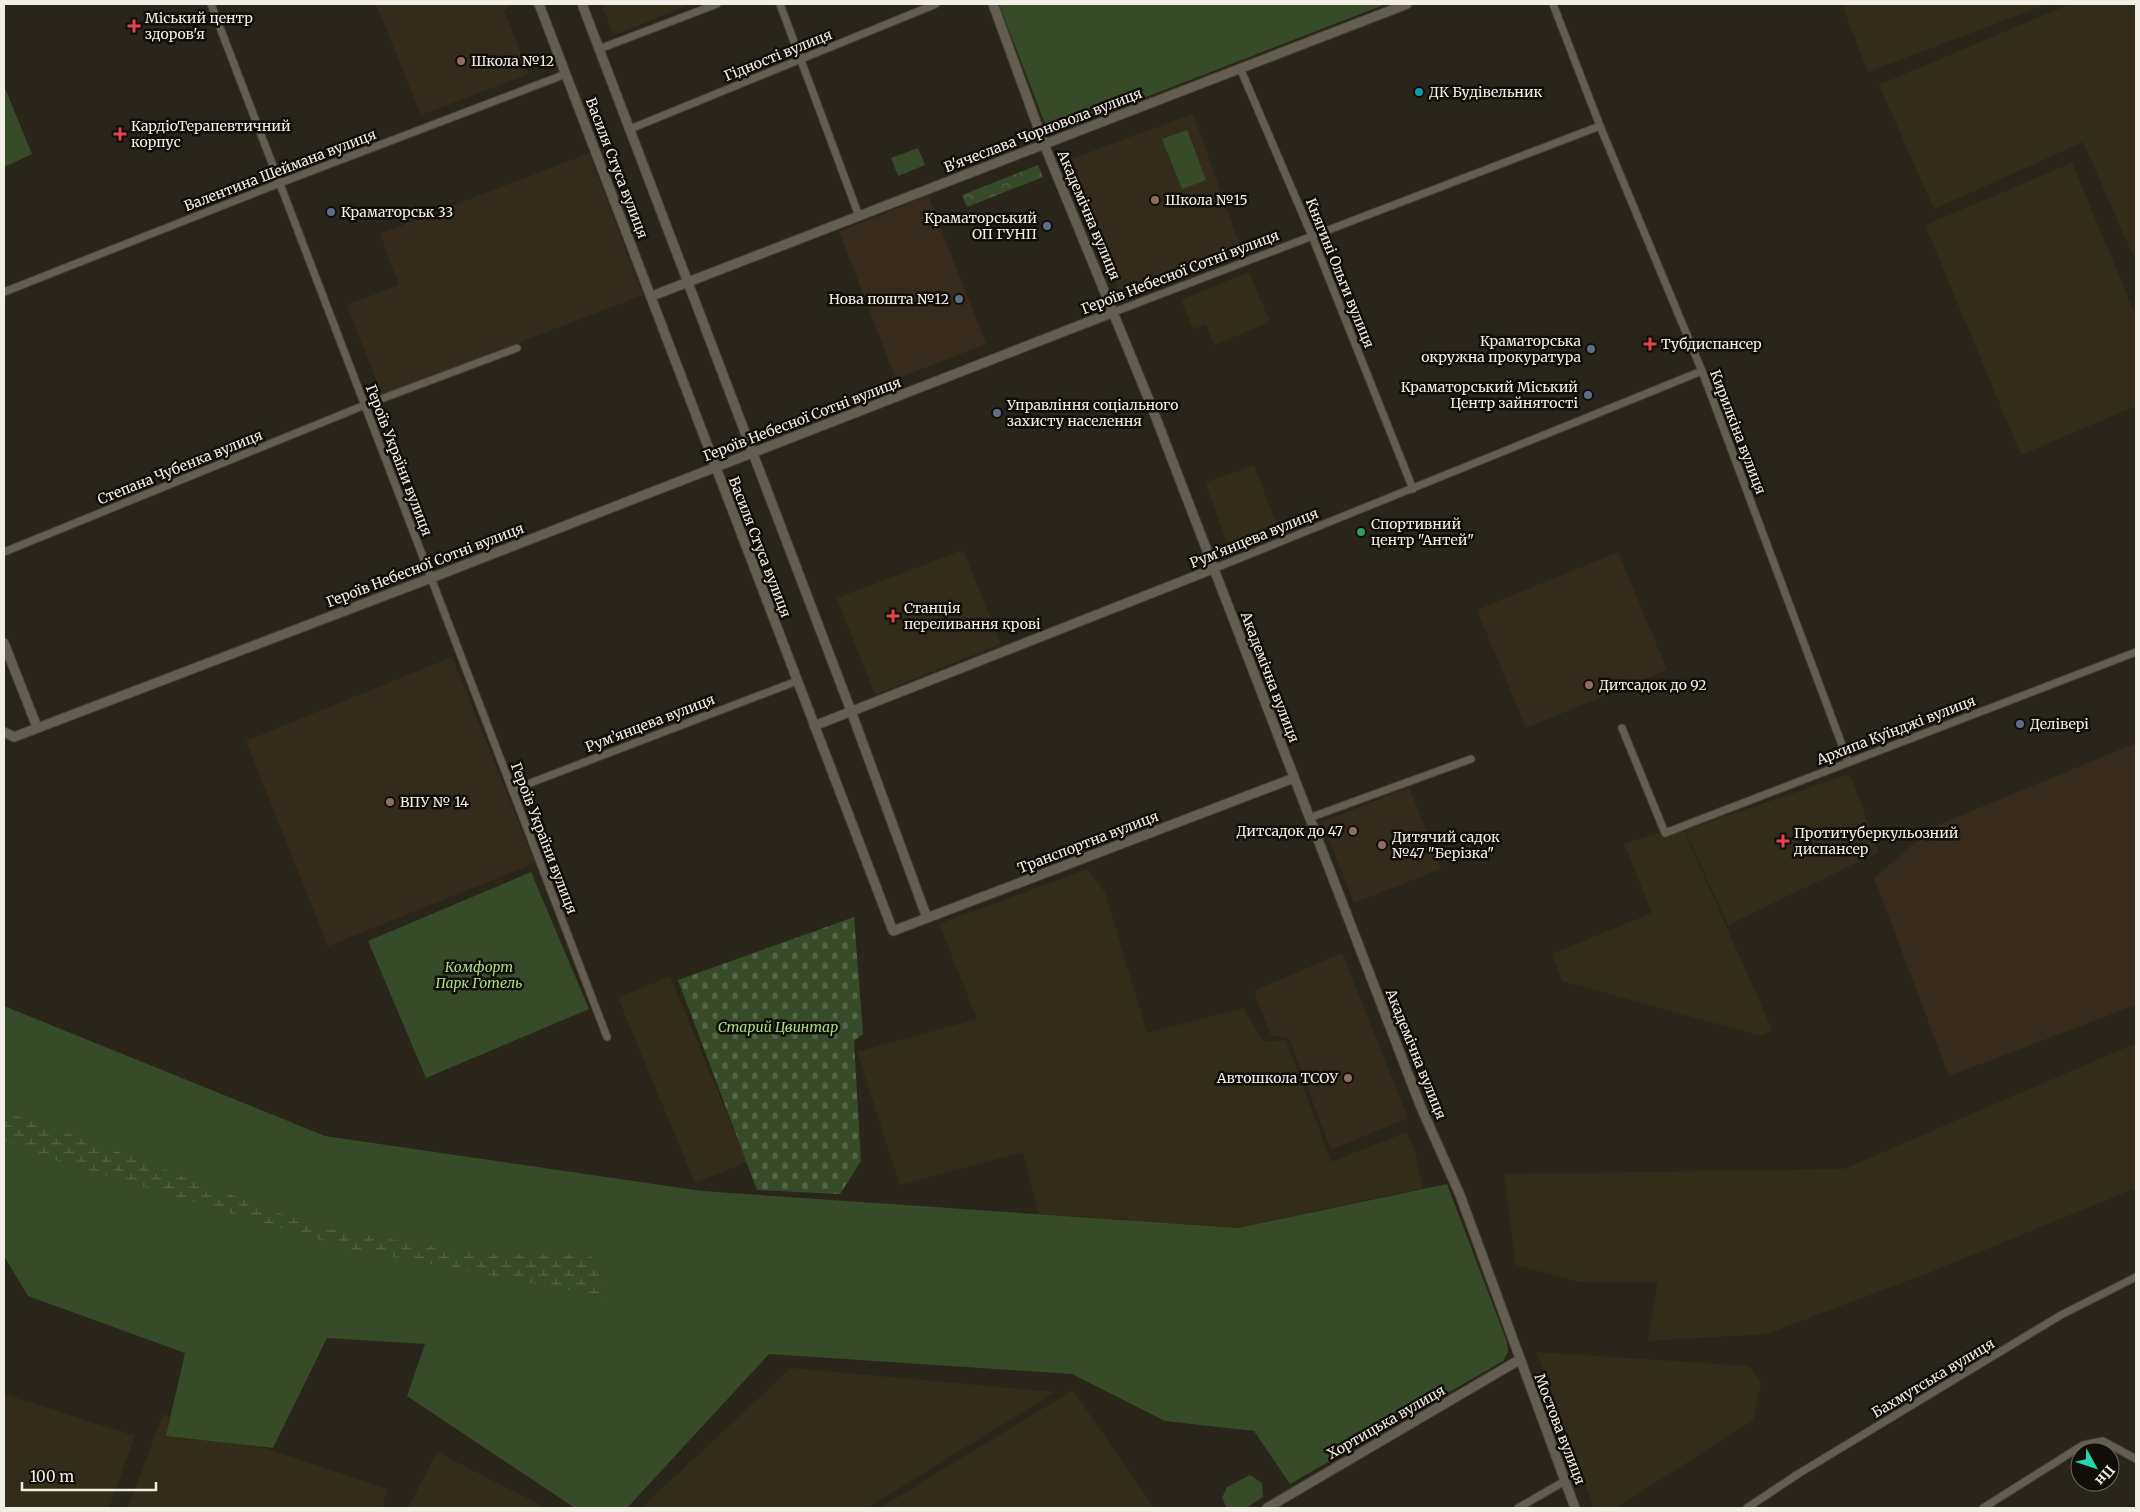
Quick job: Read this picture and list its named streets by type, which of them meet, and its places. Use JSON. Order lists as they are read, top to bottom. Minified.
{"streets":{"street":["Гідності вулиця","В'ячеслава Чорновола вулиця","Василя Стуса вулиця","Валентина Шеймана вулиця","Академічна вулиця","Героїв Небесної Сотні вулиця","Княгині Ольги вулиця","Кирилкіна вулиця","Героїв України вулиця","Степана Чубенка вулиця","Рум’янцева вулиця","Архипа Куїнджі вулиця","Транспортна вулиця","Бахмутська вулиця","Хортицька вулиця","Мостова вулиця"]},"crossings":[["Гідності вулиця","Василя Стуса вулиця"],["В'ячеслава Чорновола вулиця","Василя Стуса вулиця"],["В'ячеслава Чорновола вулиця","Академічна вулиця"],["В'ячеслава Чорновола вулиця","Княгині Ольги вулиця"],["Василя Стуса вулиця","Валентина Шеймана вулиця"],["Василя Стуса вулиця","Героїв Небесної Сотні вулиця"],["Василя Стуса вулиця","Рум’янцева вулиця"],["Василя Стуса вулиця","Транспортна вулиця"],["Валентина Шеймана вулиця","Героїв України вулиця"],["Академічна вулиця","Героїв Небесної Сотні вулиця"],["Академічна вулиця","Рум’янцева вулиця"],["Академічна вулиця","Транспортна вулиця"],["Академічна вулиця","Хортицька вулиця"],["Академічна вулиця","Мостова вулиця"],["Героїв Небесної Сотні вулиця","Княгині Ольги вулиця"],["Героїв Небесної Сотні вулиця","Кирилкіна вулиця"],["Героїв Небесної Сотні вулиця","Героїв України вулиця"],["Княгині Ольги вулиця","Рум’янцева вулиця"],["Кирилкіна вулиця","Рум’янцева вулиця"],["Кирилкіна вулиця","Архипа Куїнджі вулиця"],["Героїв України вулиця","Степана Чубенка вулиця"],["Героїв України вулиця","Рум’янцева вулиця"],["Хортицька вулиця","Мостова вулиця"]],"parks":["Комфорт Парк Готель","Старий Цвинтар"],"places":{"health":["Міський центр здоров'я","КардіоТерапевтичний корпус","Тубдиспансер","Станція переливання крові","Протитуберкульозний диспансер"],"other":["Школа №12","ДК Будівельник","Школа №15","Краматорськ 33","Краматорський ОП ГУНП","Нова пошта №12","Краматорська окружна прокуратура","Краматорський Міський Центр зайнятості","Управління соціального захисту населення","Спортивний центр \"Антей\"","Дитсадок до 92","Делівері","ВПУ № 14","Дитсадок до 47","Дитячий садок №47 \"Берізка\"","Автошкола ТСОУ"]},"scale_bar":"100 m","north":"bottom right"}
